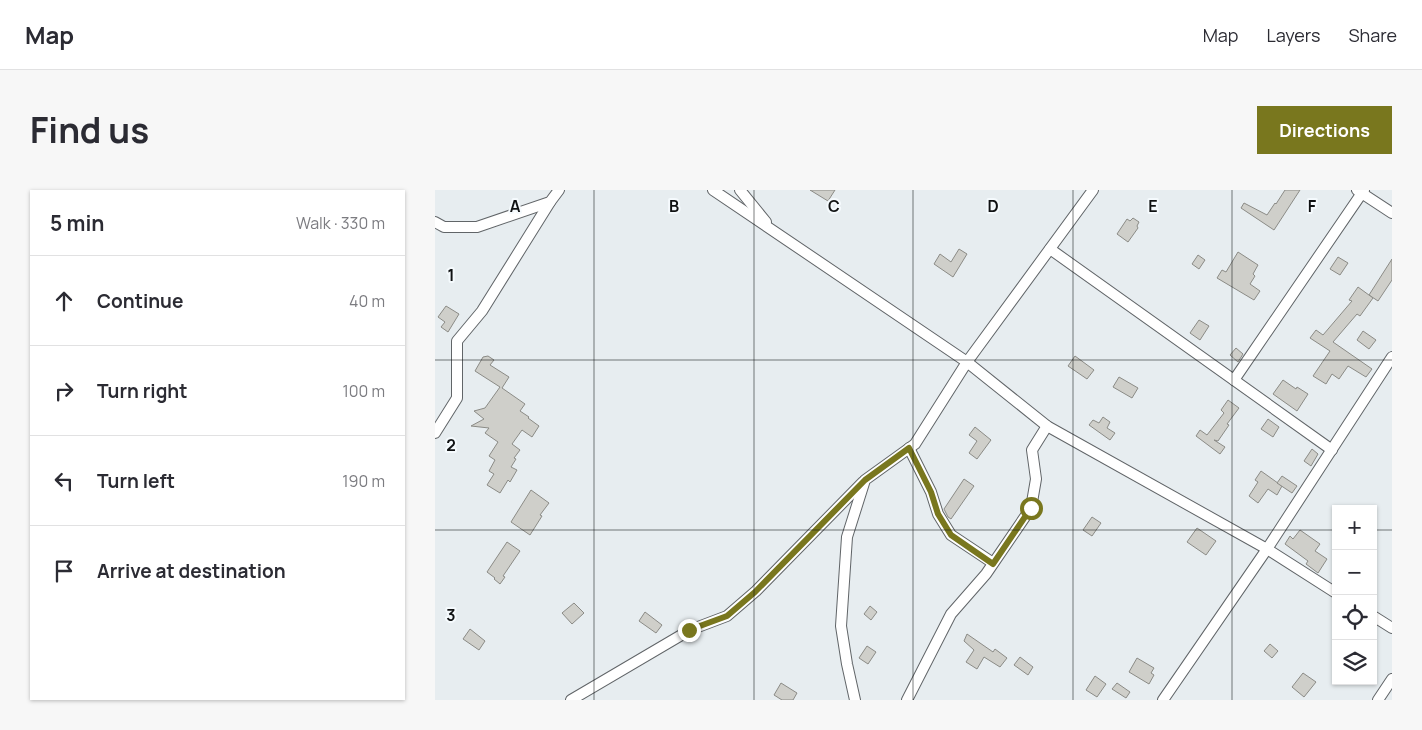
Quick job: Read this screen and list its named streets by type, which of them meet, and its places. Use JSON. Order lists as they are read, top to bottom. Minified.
{"page":{"header":"Map","nav":["Map","Layers","Share"],"title":"Find us","buttons":"Directions","heading":["5 min","Walk · 330 m"],"list":[["Continue","40 m"],["Turn right","100 m"],["Turn left","190 m"],"Arrive at destination"],"map_buttons":["+","−"]},"grid":{"columns":["A","B","C","D","E","F"],"rows":["1","2","3"]}}
